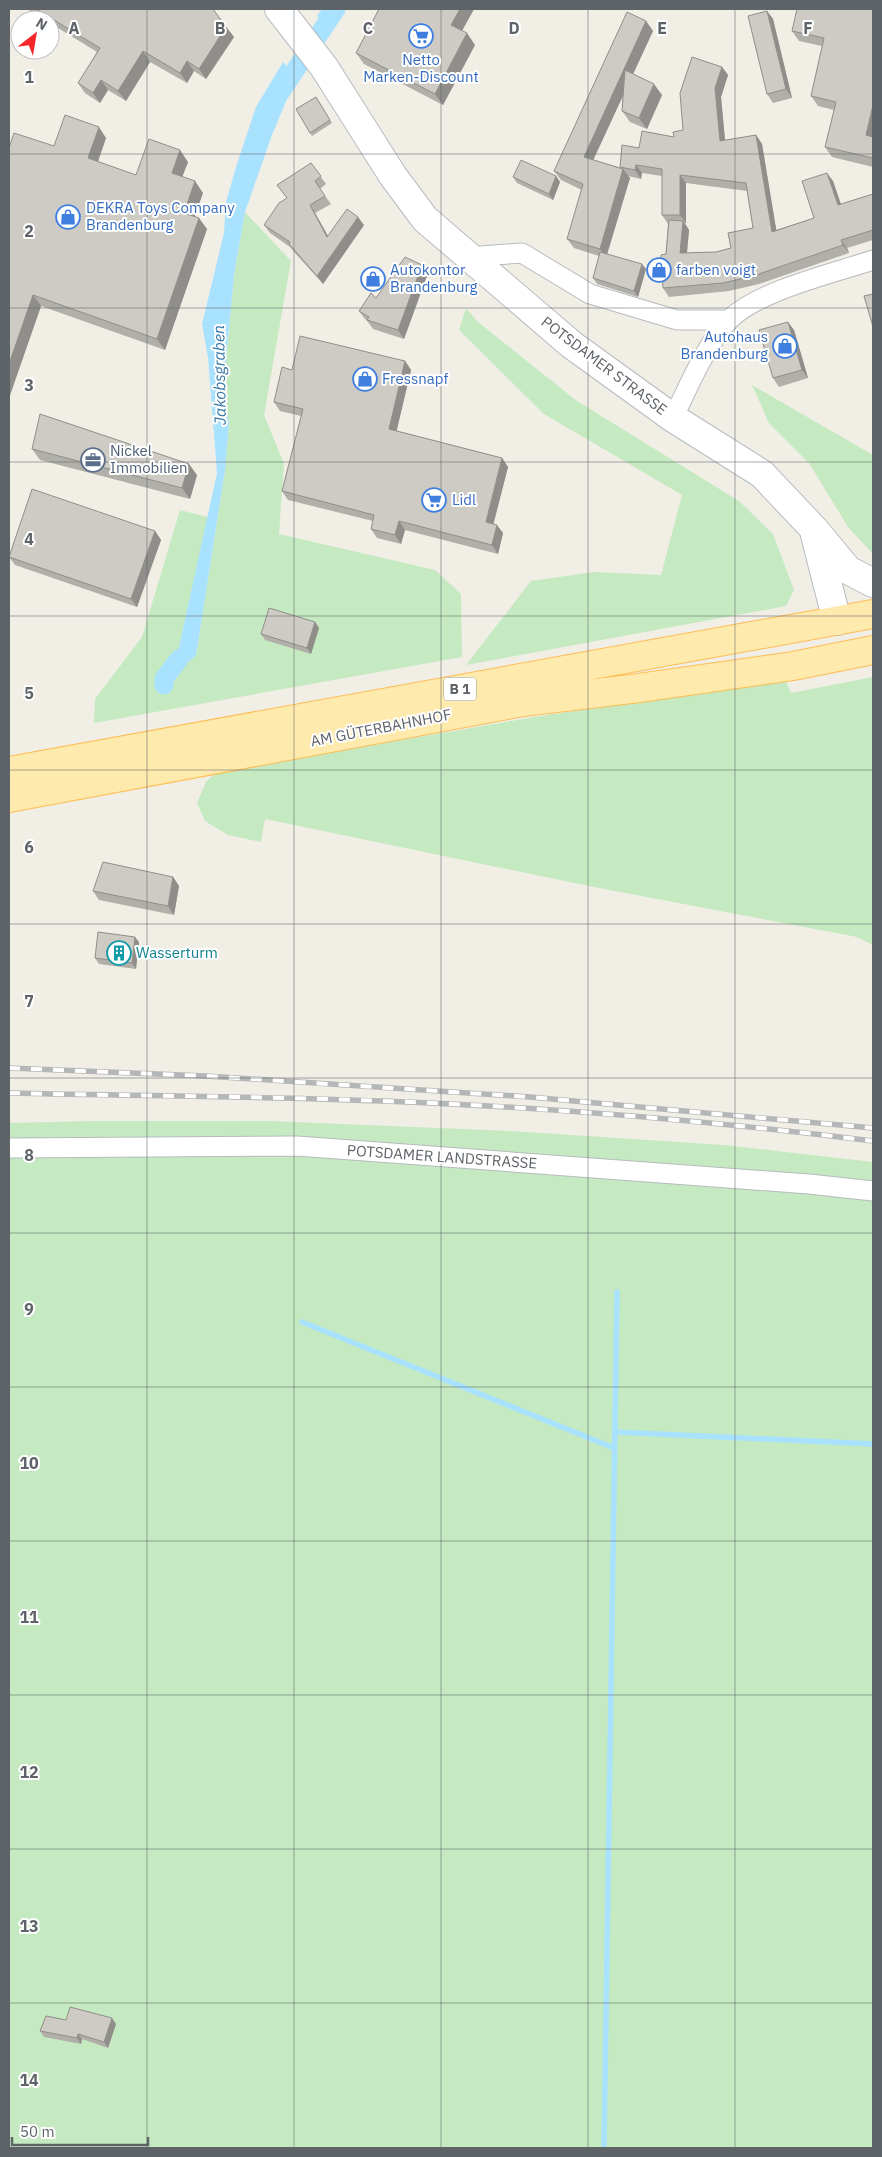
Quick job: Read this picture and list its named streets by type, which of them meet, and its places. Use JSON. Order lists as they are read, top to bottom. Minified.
{"streets":{"main road":["B 1","AM GÜTERBAHNHOF"],"street":["POTSDAMER STRASSE","POTSDAMER LANDSTRASSE"]},"crossings":[["POTSDAMER STRASSE","B 1"],["POTSDAMER STRASSE","AM GÜTERBAHNHOF"],["B 1","AM GÜTERBAHNHOF"]],"water":["Jakobsgraben"],"places":{"supermarket":["Netto Marken-Discount","Lidl"],"shop":["DEKRA Toys Company Brandenburg","farben voigt","Autokontor Brandenburg","Autohaus Brandenburg","Fressnapf"],"office":["Nickel Immobilien"],"building":["Wasserturm"]},"scale_bar":"50 m","north":"top right","grid":{"columns":["A","B","C","D","E","F"],"rows":["1","2","3","4","5","6","7","8","9","10","11","12","13","14"]}}
